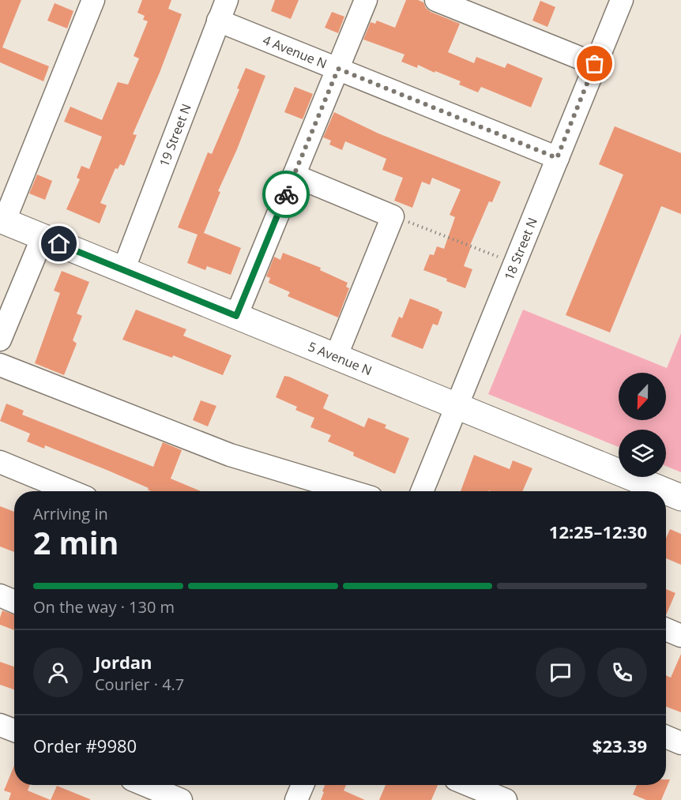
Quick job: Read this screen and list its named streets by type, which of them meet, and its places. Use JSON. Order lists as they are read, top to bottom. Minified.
{"streets":{"main road":["5 Avenue N"],"street":["4 Avenue N","19 Street N","18 Street N"]},"crossings":[["4 Avenue N","19 Street N"],["4 Avenue N","18 Street N"],["19 Street N","5 Avenue N"],["18 Street N","5 Avenue N"]],"north":"bottom","page":{"heading":["2 min","Arriving in","12:25–12:30"],"panel":["Jordan","Courier · 4.7","Order #9980","$23.39"],"bar":"On the way · 130 m"}}
